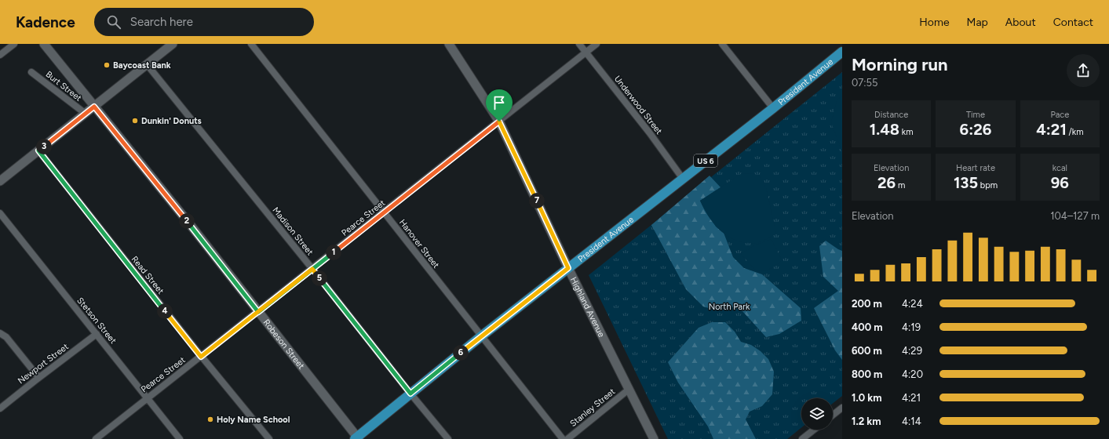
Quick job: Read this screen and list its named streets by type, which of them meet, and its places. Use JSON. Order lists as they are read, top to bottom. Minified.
{"streets":{"main road":["President Avenue","US 6"],"street":["Burt Street","Underwood Street","Pearce Street","Madison Street","Hanover Street","Read Street","Highland Avenue","Stetson Street","Robeson Street","Newport Street","Stanley Street"]},"crossings":[["President Avenue","Underwood Street"],["President Avenue","Madison Street"],["President Avenue","Hanover Street"],["President Avenue","Highland Avenue"],["President Avenue","Robeson Street"],["Underwood Street","Pearce Street"],["Pearce Street","Madison Street"],["Pearce Street","Hanover Street"],["Pearce Street","Read Street"],["Pearce Street","Highland Avenue"],["Pearce Street","Stetson Street"],["Pearce Street","Robeson Street"],["Highland Avenue","Stanley Street"],["Stetson Street","Newport Street"]],"parks":["North Park"],"places":["Baycoast Bank","Dunkin' Donuts","Holy Name School"],"page":{"header":"Kadence","search":"Search here","nav":["Home","Map","About","Contact"],"heading":["Morning run","07:55"],"stats":[["Distance","1.48 km"],["Time","6:26"],["Pace","4:21 /km"],["Elevation","26 m"],["Heart rate","135 bpm"],["kcal","96"]],"pins":["3","7","2","1","5","4","6"],"chart":["Elevation","104–127 m"],"list":[{"name":"200 m","note":"4:24"},{"name":"400 m","note":"4:19"},{"name":"600 m","note":"4:29"},{"name":"800 m","note":"4:20"},{"name":"1.0 km","note":"4:21"},{"name":"1.2 km","note":"4:14"}]}}
